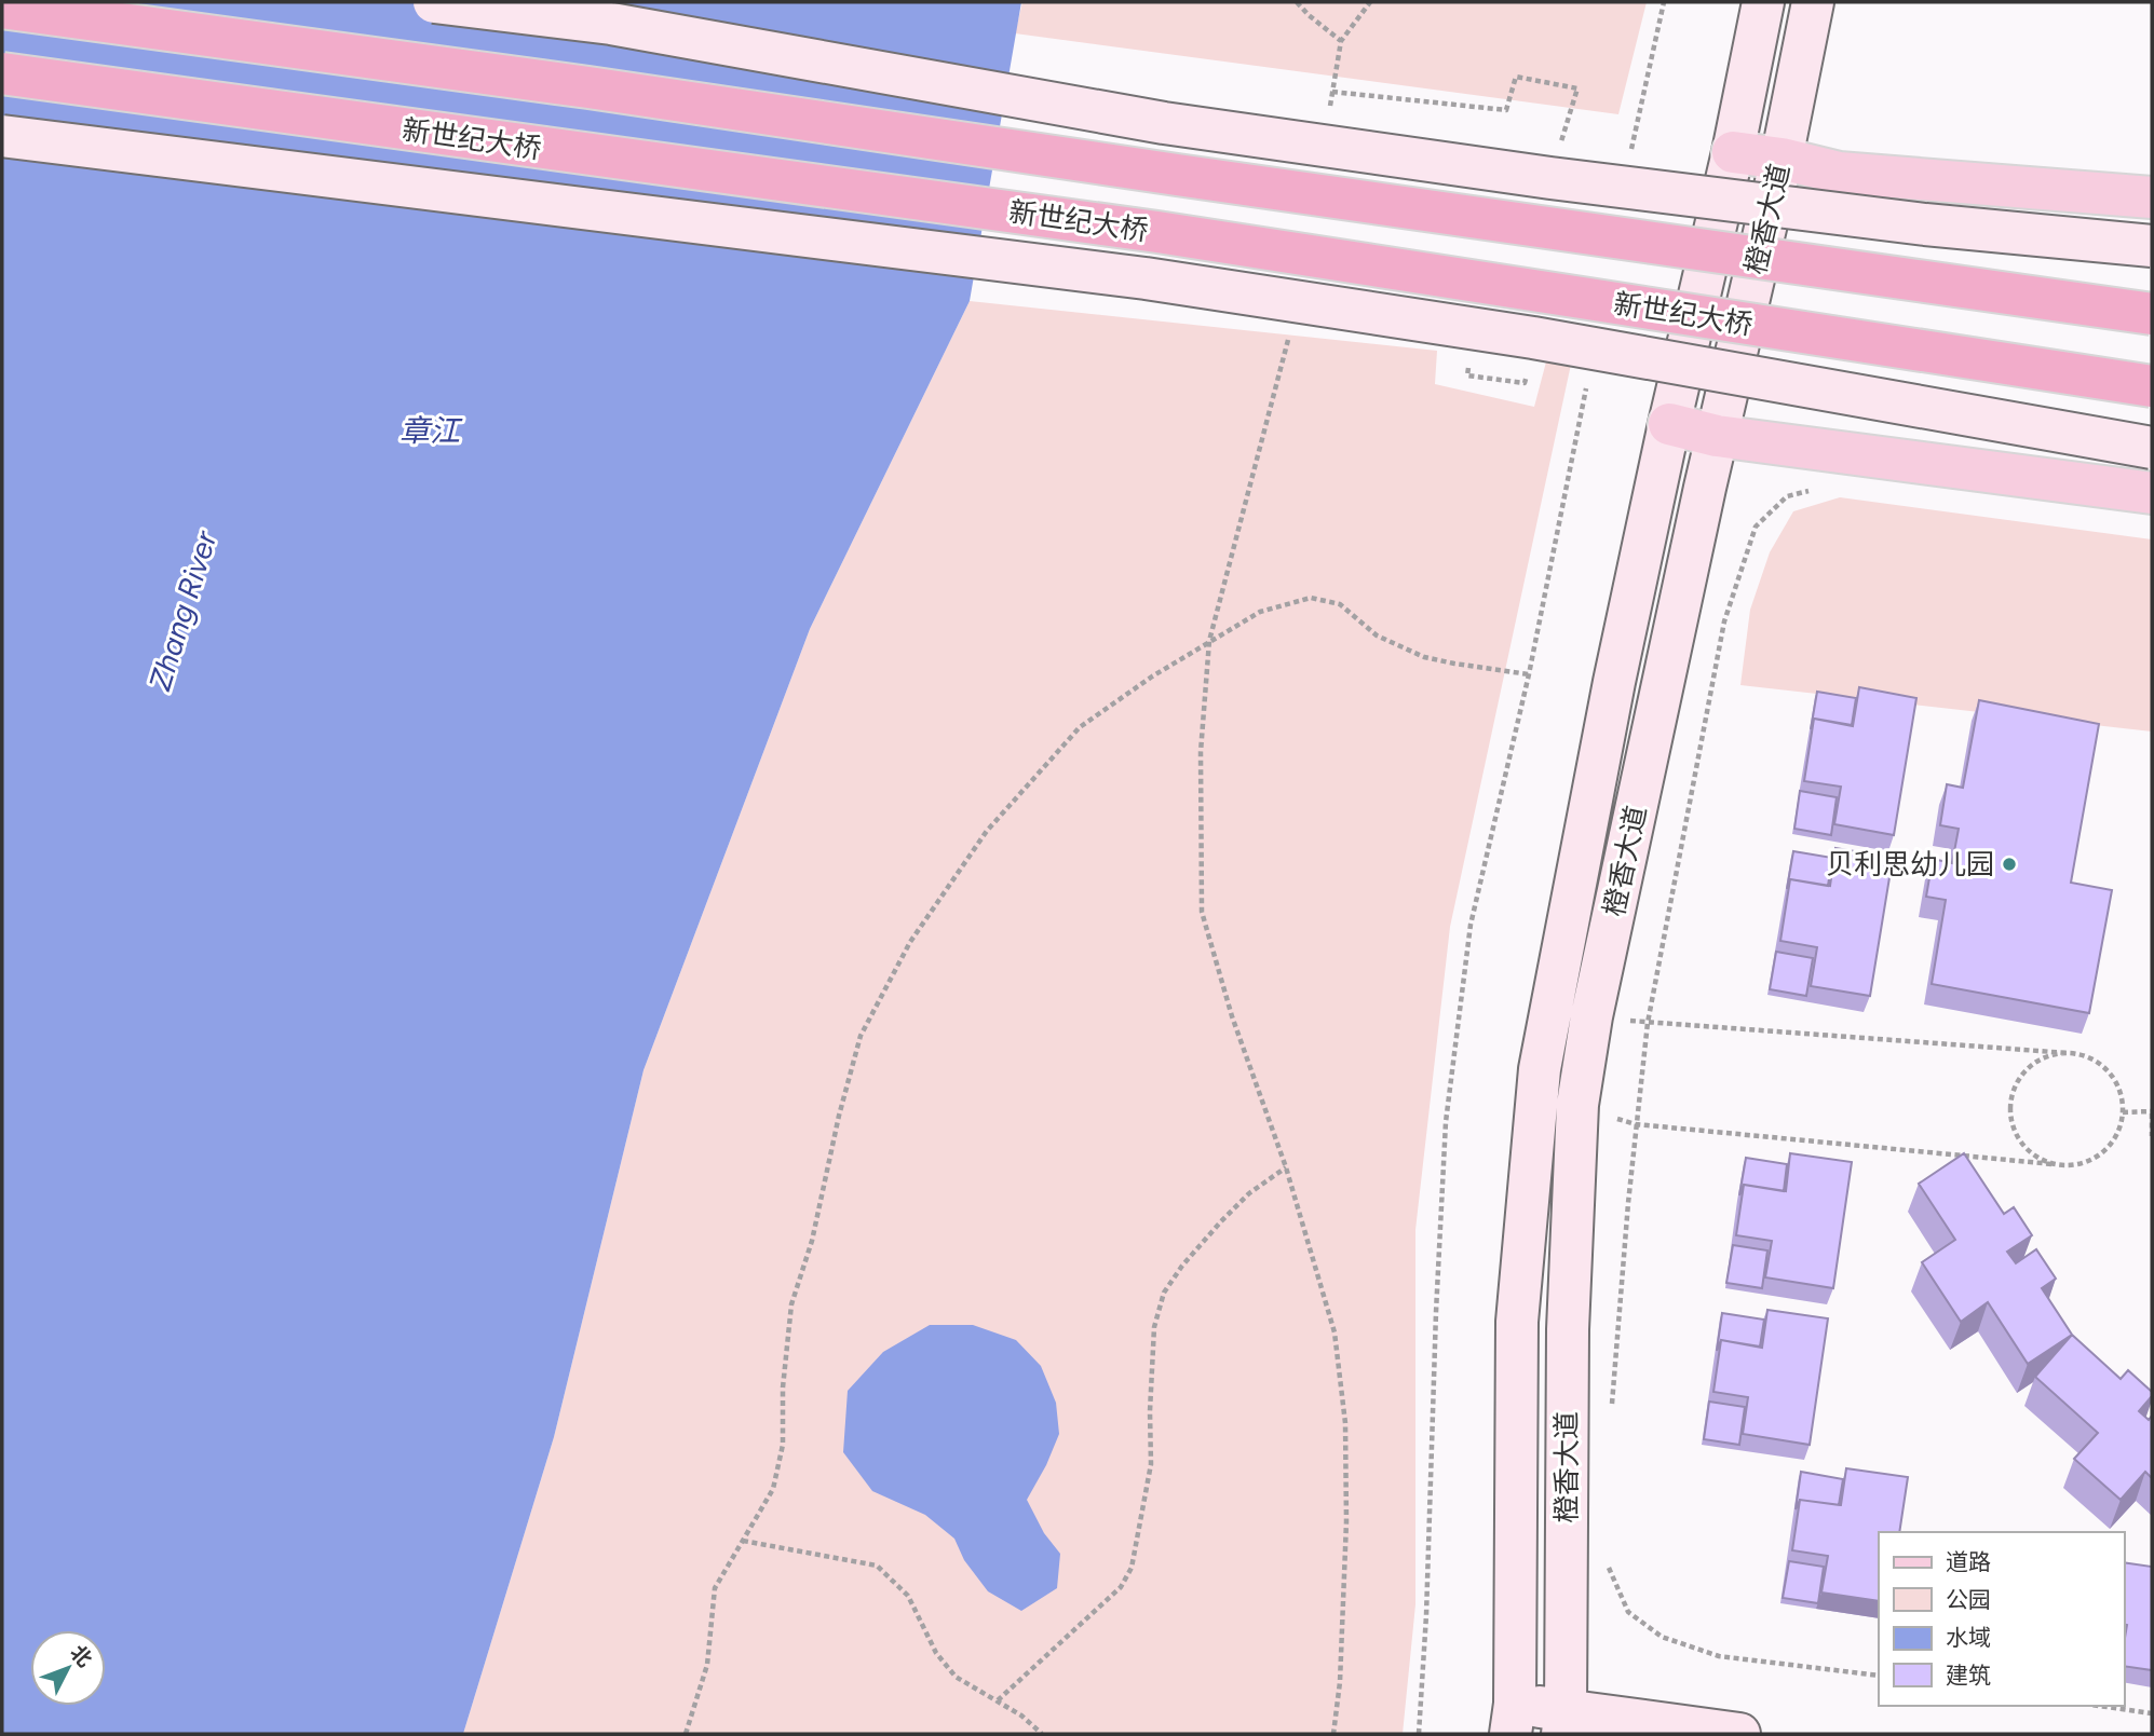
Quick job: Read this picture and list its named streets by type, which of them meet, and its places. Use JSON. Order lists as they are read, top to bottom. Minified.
{"streets":{"highway":["新世纪大桥"],"street":["橙香大道"]},"water":["章江","Zhang River"],"places":["贝利思幼儿园"],"legend":["道路","公园","水域","建筑"],"north":"top right"}
